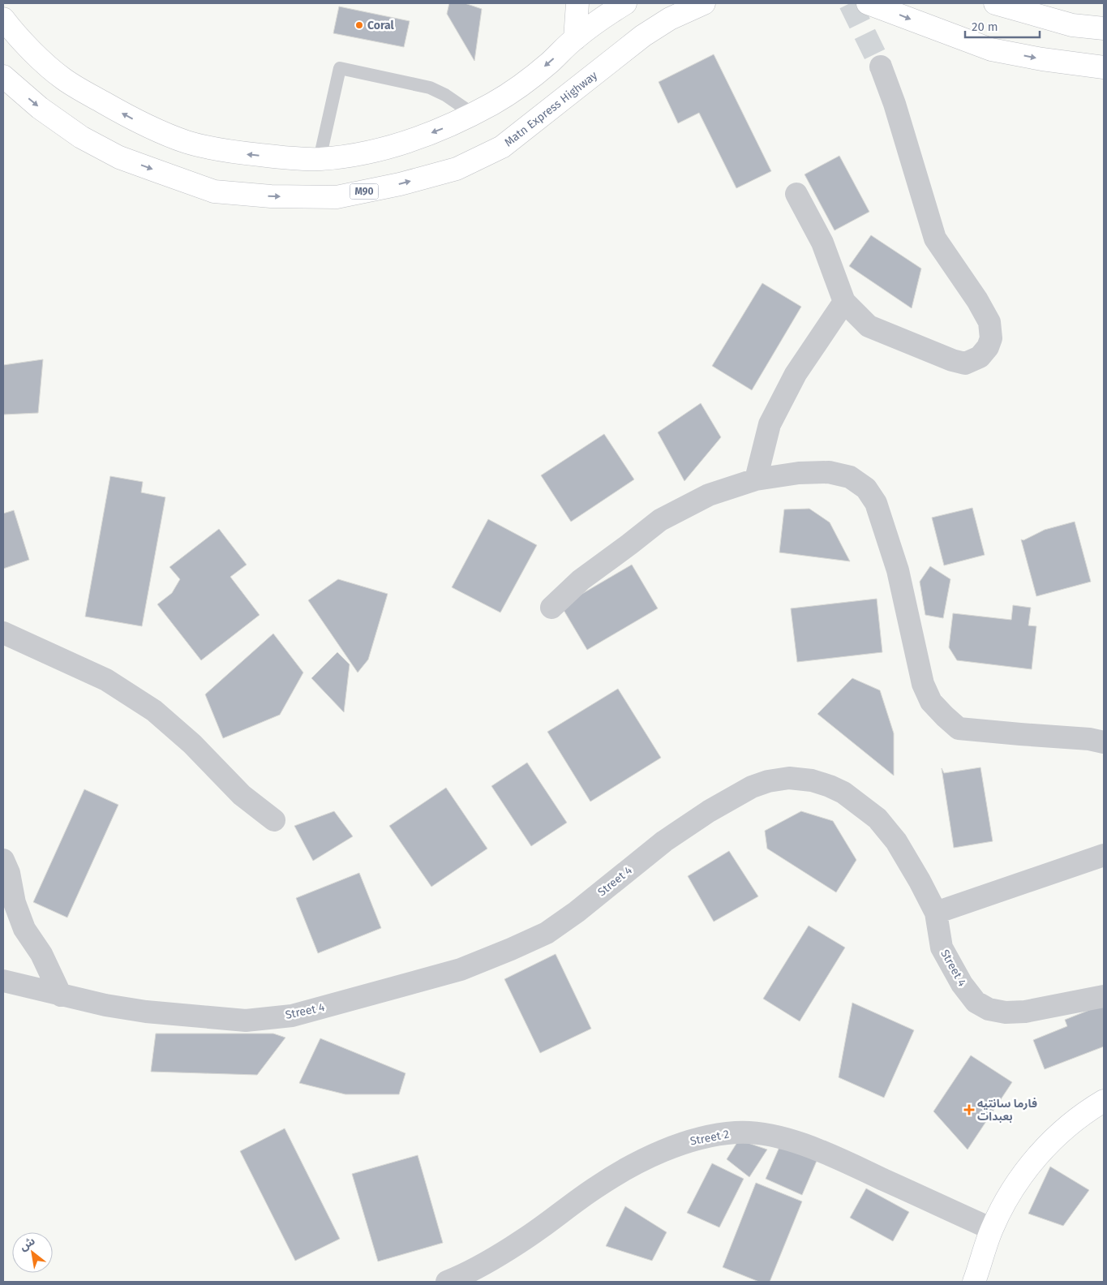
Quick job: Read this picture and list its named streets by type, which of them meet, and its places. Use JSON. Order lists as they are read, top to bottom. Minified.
{"streets":{"main road":["Matn Express Highway","M90"],"street":["Street 4","Street 2"]},"one_way":["Matn Express Highway"],"places":{"other":["Coral"],"health":["فارما سانتيه بعبدات"]},"scale_bar":"20 m","north":"top left"}
